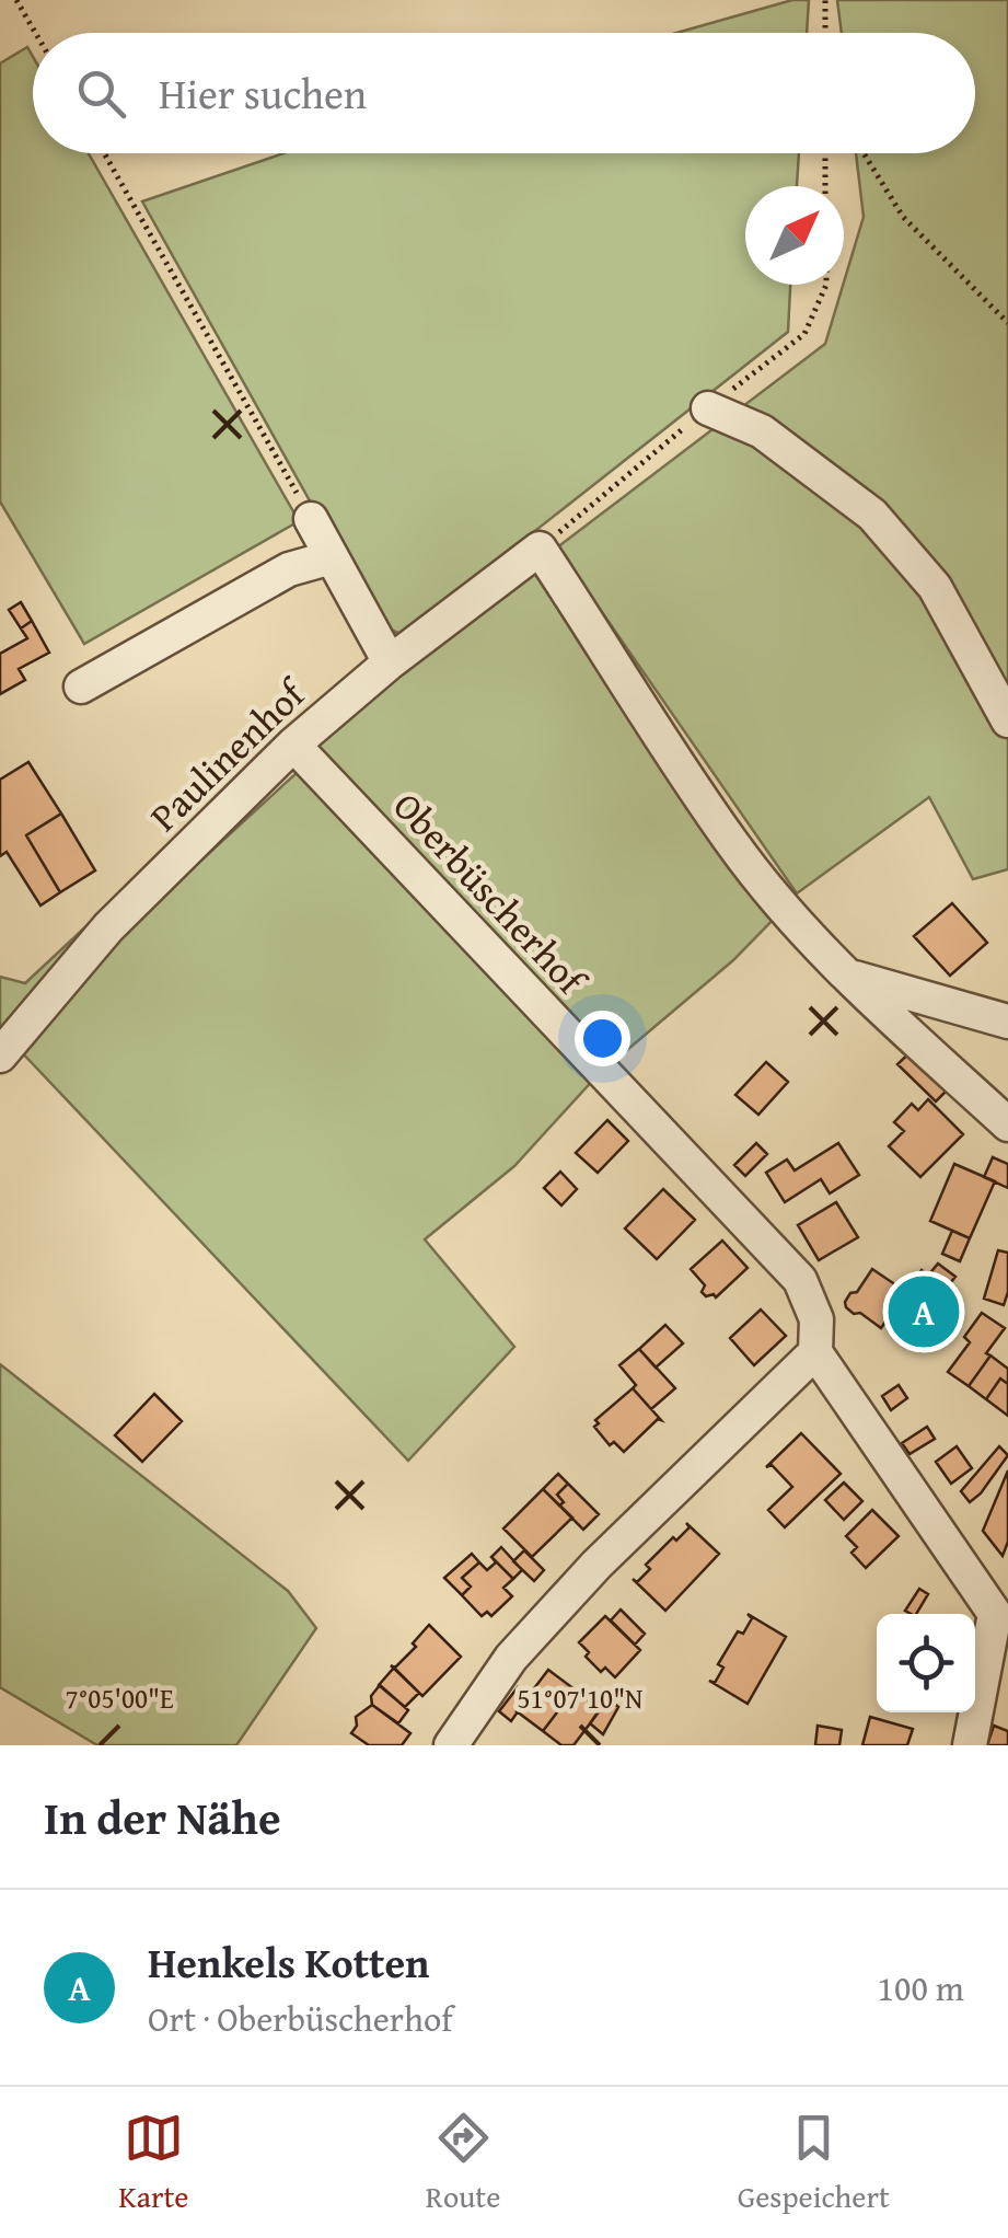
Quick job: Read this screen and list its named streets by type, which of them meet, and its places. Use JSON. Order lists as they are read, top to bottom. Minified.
{"streets":{"street":["Paulinenhof","Oberbüscherhof"]},"crossings":[["Paulinenhof","Oberbüscherhof"]],"north":"top right","page":{"search":"Hier suchen","pins":"A","heading":"In der Nähe","list":[{"mark":"A","name":"Henkels Kotten","note":"Ort · Oberbüscherhof","value":"100 m"}],"nav":["Karte","Route","Gespeichert"]},"coordinates":["7°05'00\"E","51°07'10\"N"]}
